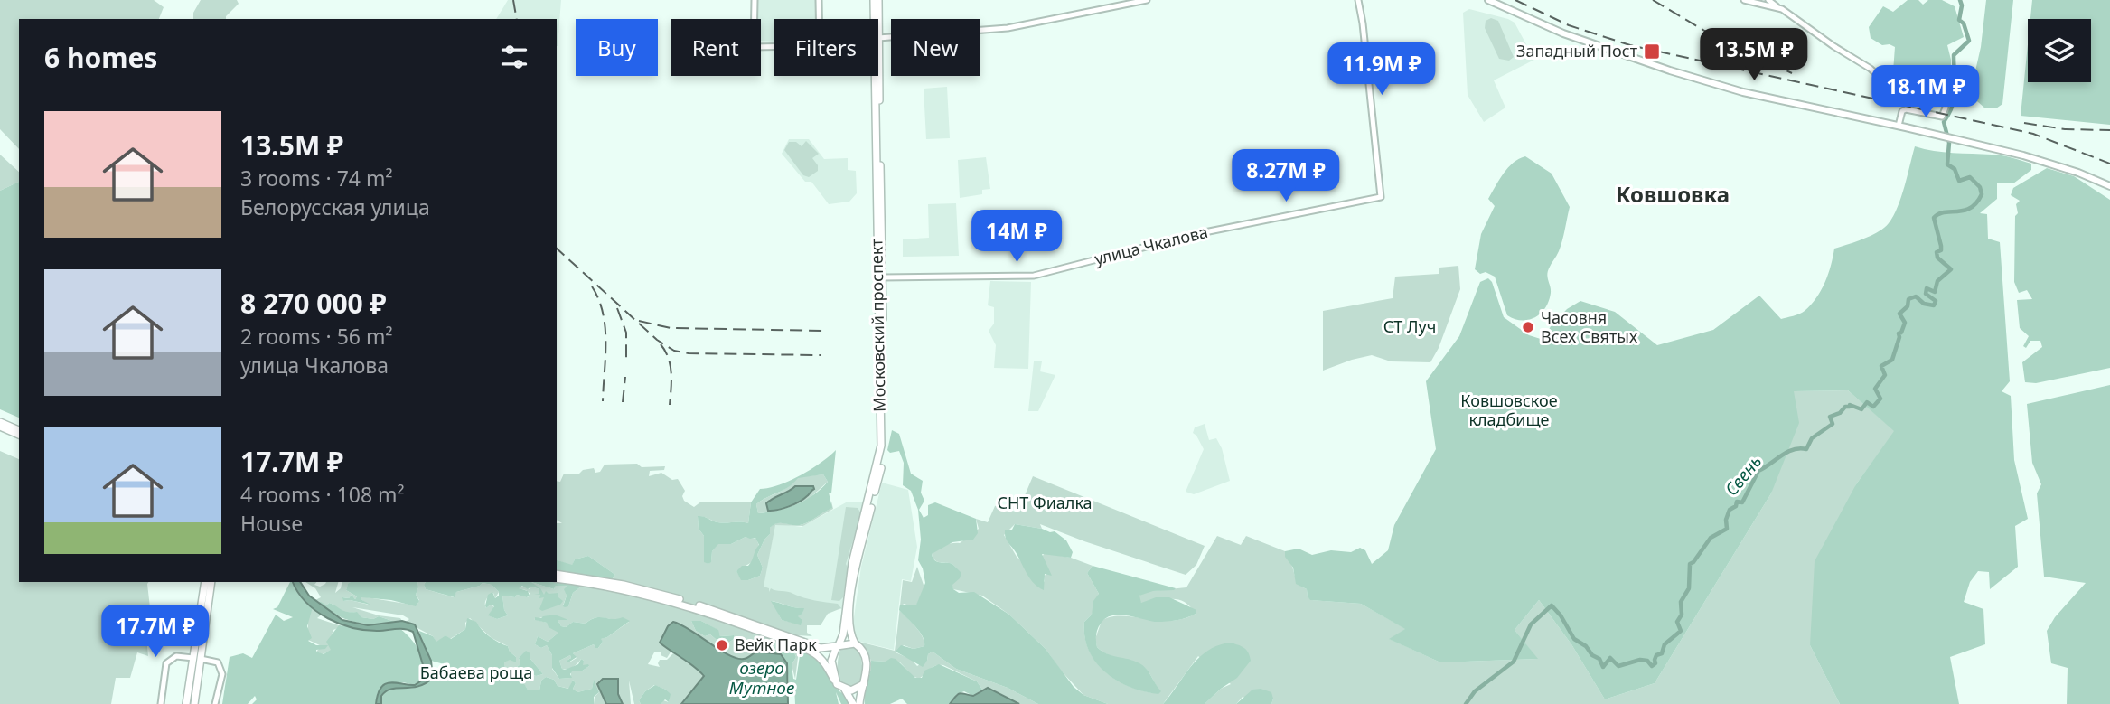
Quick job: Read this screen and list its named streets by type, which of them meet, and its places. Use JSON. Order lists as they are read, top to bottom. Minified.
{"streets":{"main road":["Московский проспект"],"street":["улица Чкалова"]},"crossings":[["улица Чкалова","Московский проспект"]],"districts":["Ковшовка"],"water":["Свень","озеро Мутное"],"parks":["СТ Луч","Ковшовское кладбище","СНТ Фиалка","Бабаева роща"],"places":{"transit":["Западный Пост"],"other":["Часовня Всех Святых","Вейк Парк"]},"page":{"chip":["Buy","Rent","Filters","New"],"heading":"6 homes","price":["13.5M ₽","11.9M ₽","18.1M ₽","8.27M ₽","14M ₽","17.7M ₽"],"list":[{"name":"13.5M ₽","note":"3 rooms · 74 m² · Белорусская улица"},{"name":"8 270 000 ₽","note":"2 rooms · 56 m² · улица Чкалова"},{"name":"17.7M ₽","note":"4 rooms · 108 m² · House"}]}}
